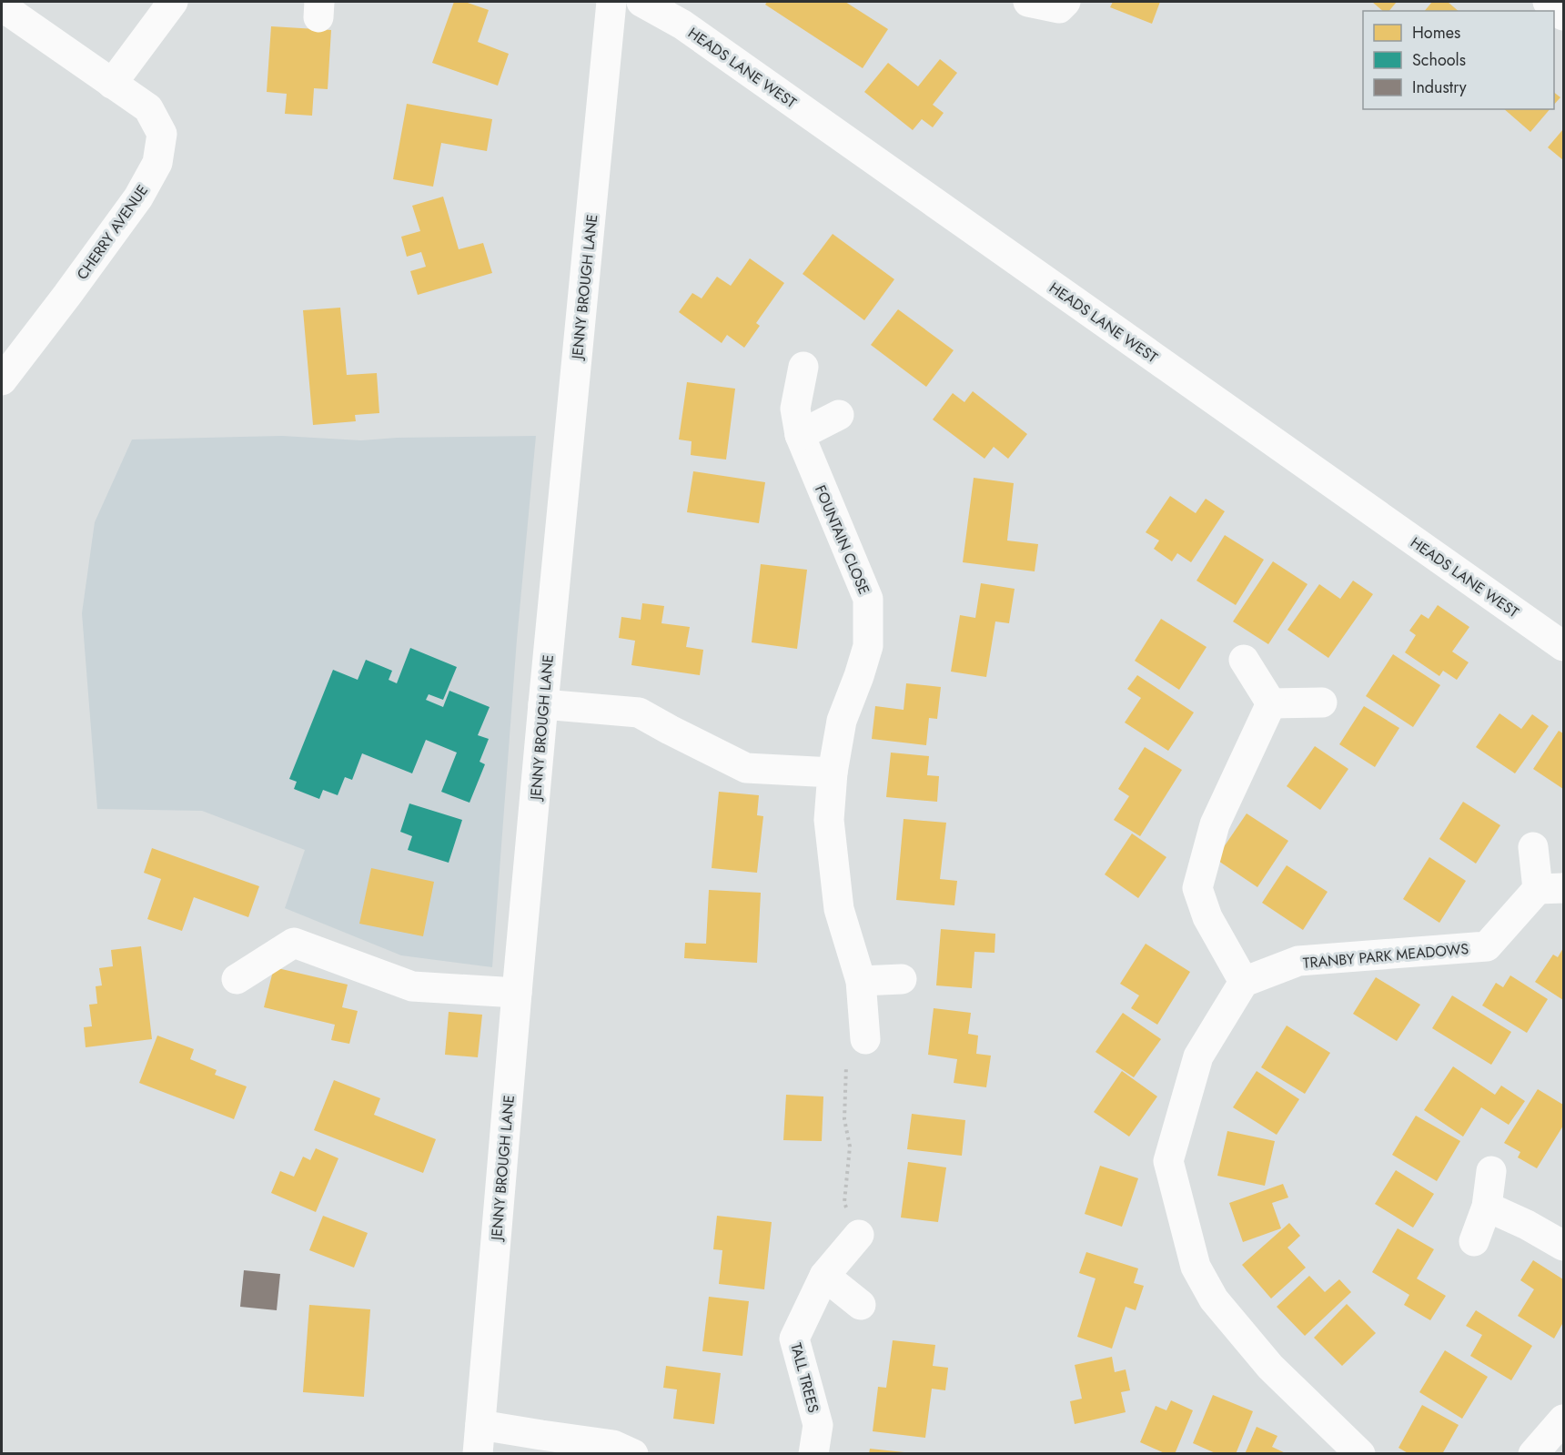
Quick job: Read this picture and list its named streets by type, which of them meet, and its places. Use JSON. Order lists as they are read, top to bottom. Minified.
{"streets":{"street":["HEADS LANE WEST","CHERRY AVENUE","JENNY BROUGH LANE","FOUNTAIN CLOSE","TRANBY PARK MEADOWS","TALL TREES"]},"legend":["Homes","Schools","Industry"]}
